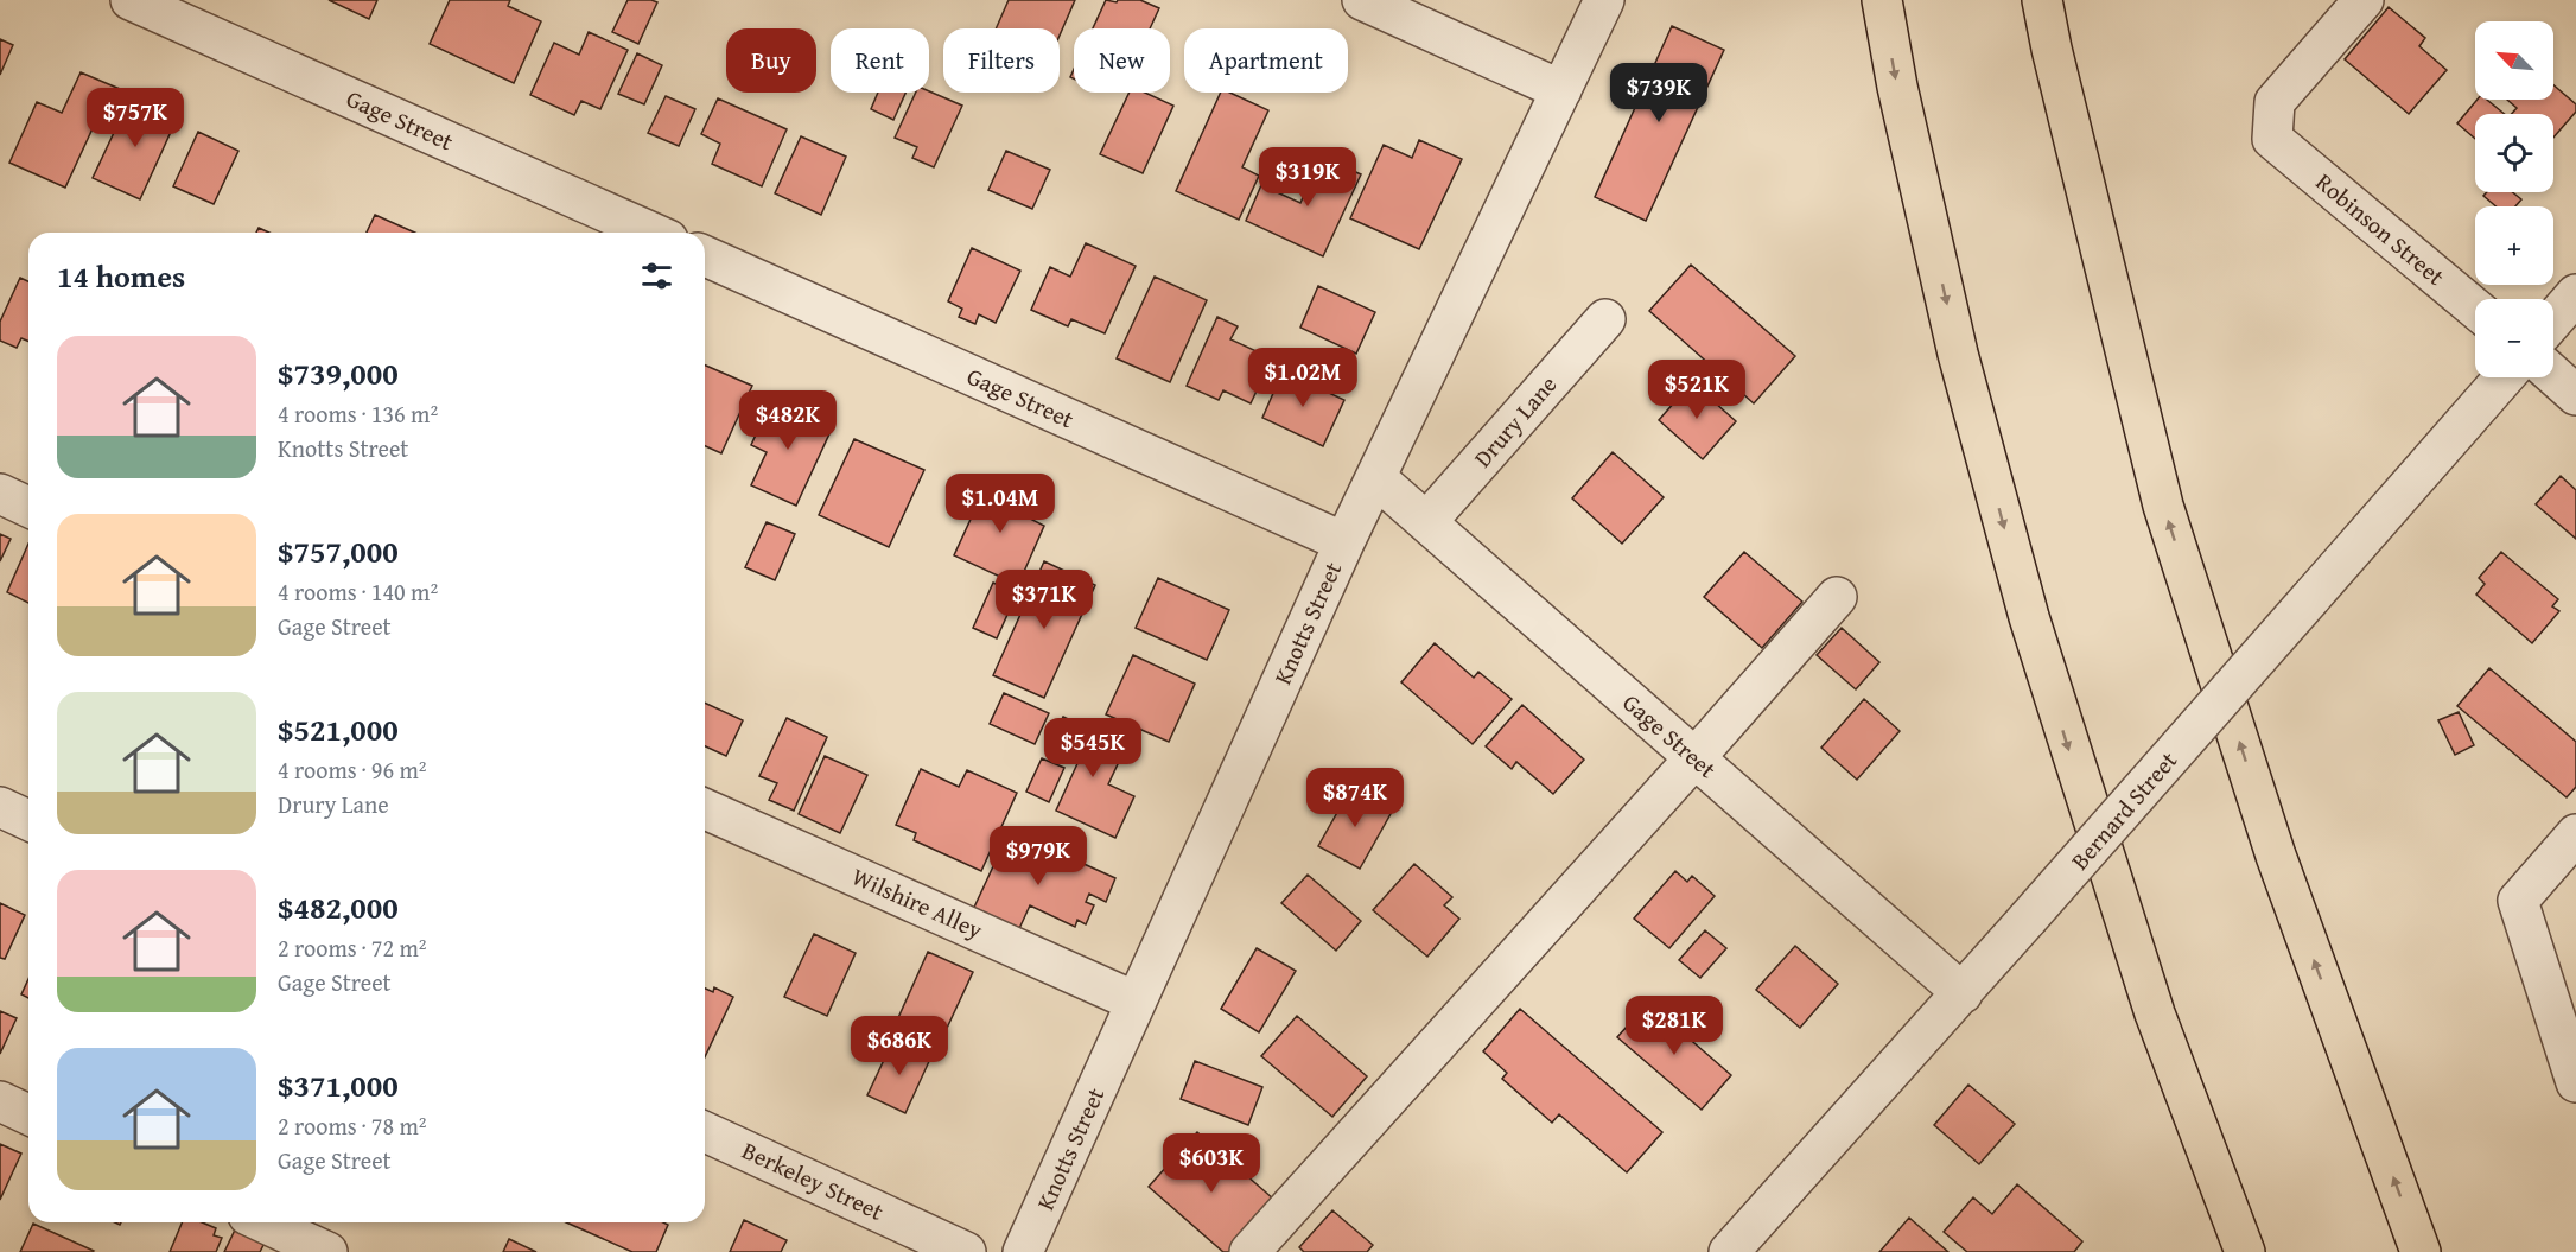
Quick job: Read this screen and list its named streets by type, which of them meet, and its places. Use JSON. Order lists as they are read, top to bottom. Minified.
{"streets":{"street":["Gage Street","Robinson Street","Drury Lane","Knotts Street","Bernard Street","Wilshire Alley","Berkeley Street"]},"crossings":[["Gage Street","Drury Lane"],["Gage Street","Knotts Street"],["Gage Street","Bernard Street"],["Knotts Street","Wilshire Alley"]],"north":"top left","page":{"map_buttons":["+","−"],"chip":["Buy","Rent","Filters","New","Apartment"],"price":["$739K","$757K","$319K","$1.02M","$521K","$482K","$1.04M","$371K","$545K","$874K","$979K","$281K","$686K","$603K"],"heading":"14 homes","list":[{"name":"$739,000","note":"4 rooms · 136 m² · Knotts Street"},{"name":"$757,000","note":"4 rooms · 140 m² · Gage Street"},{"name":"$521,000","note":"4 rooms · 96 m² · Drury Lane"},{"name":"$482,000","note":"2 rooms · 72 m² · Gage Street"},{"name":"$371,000","note":"2 rooms · 78 m² · Gage Street"}]}}
